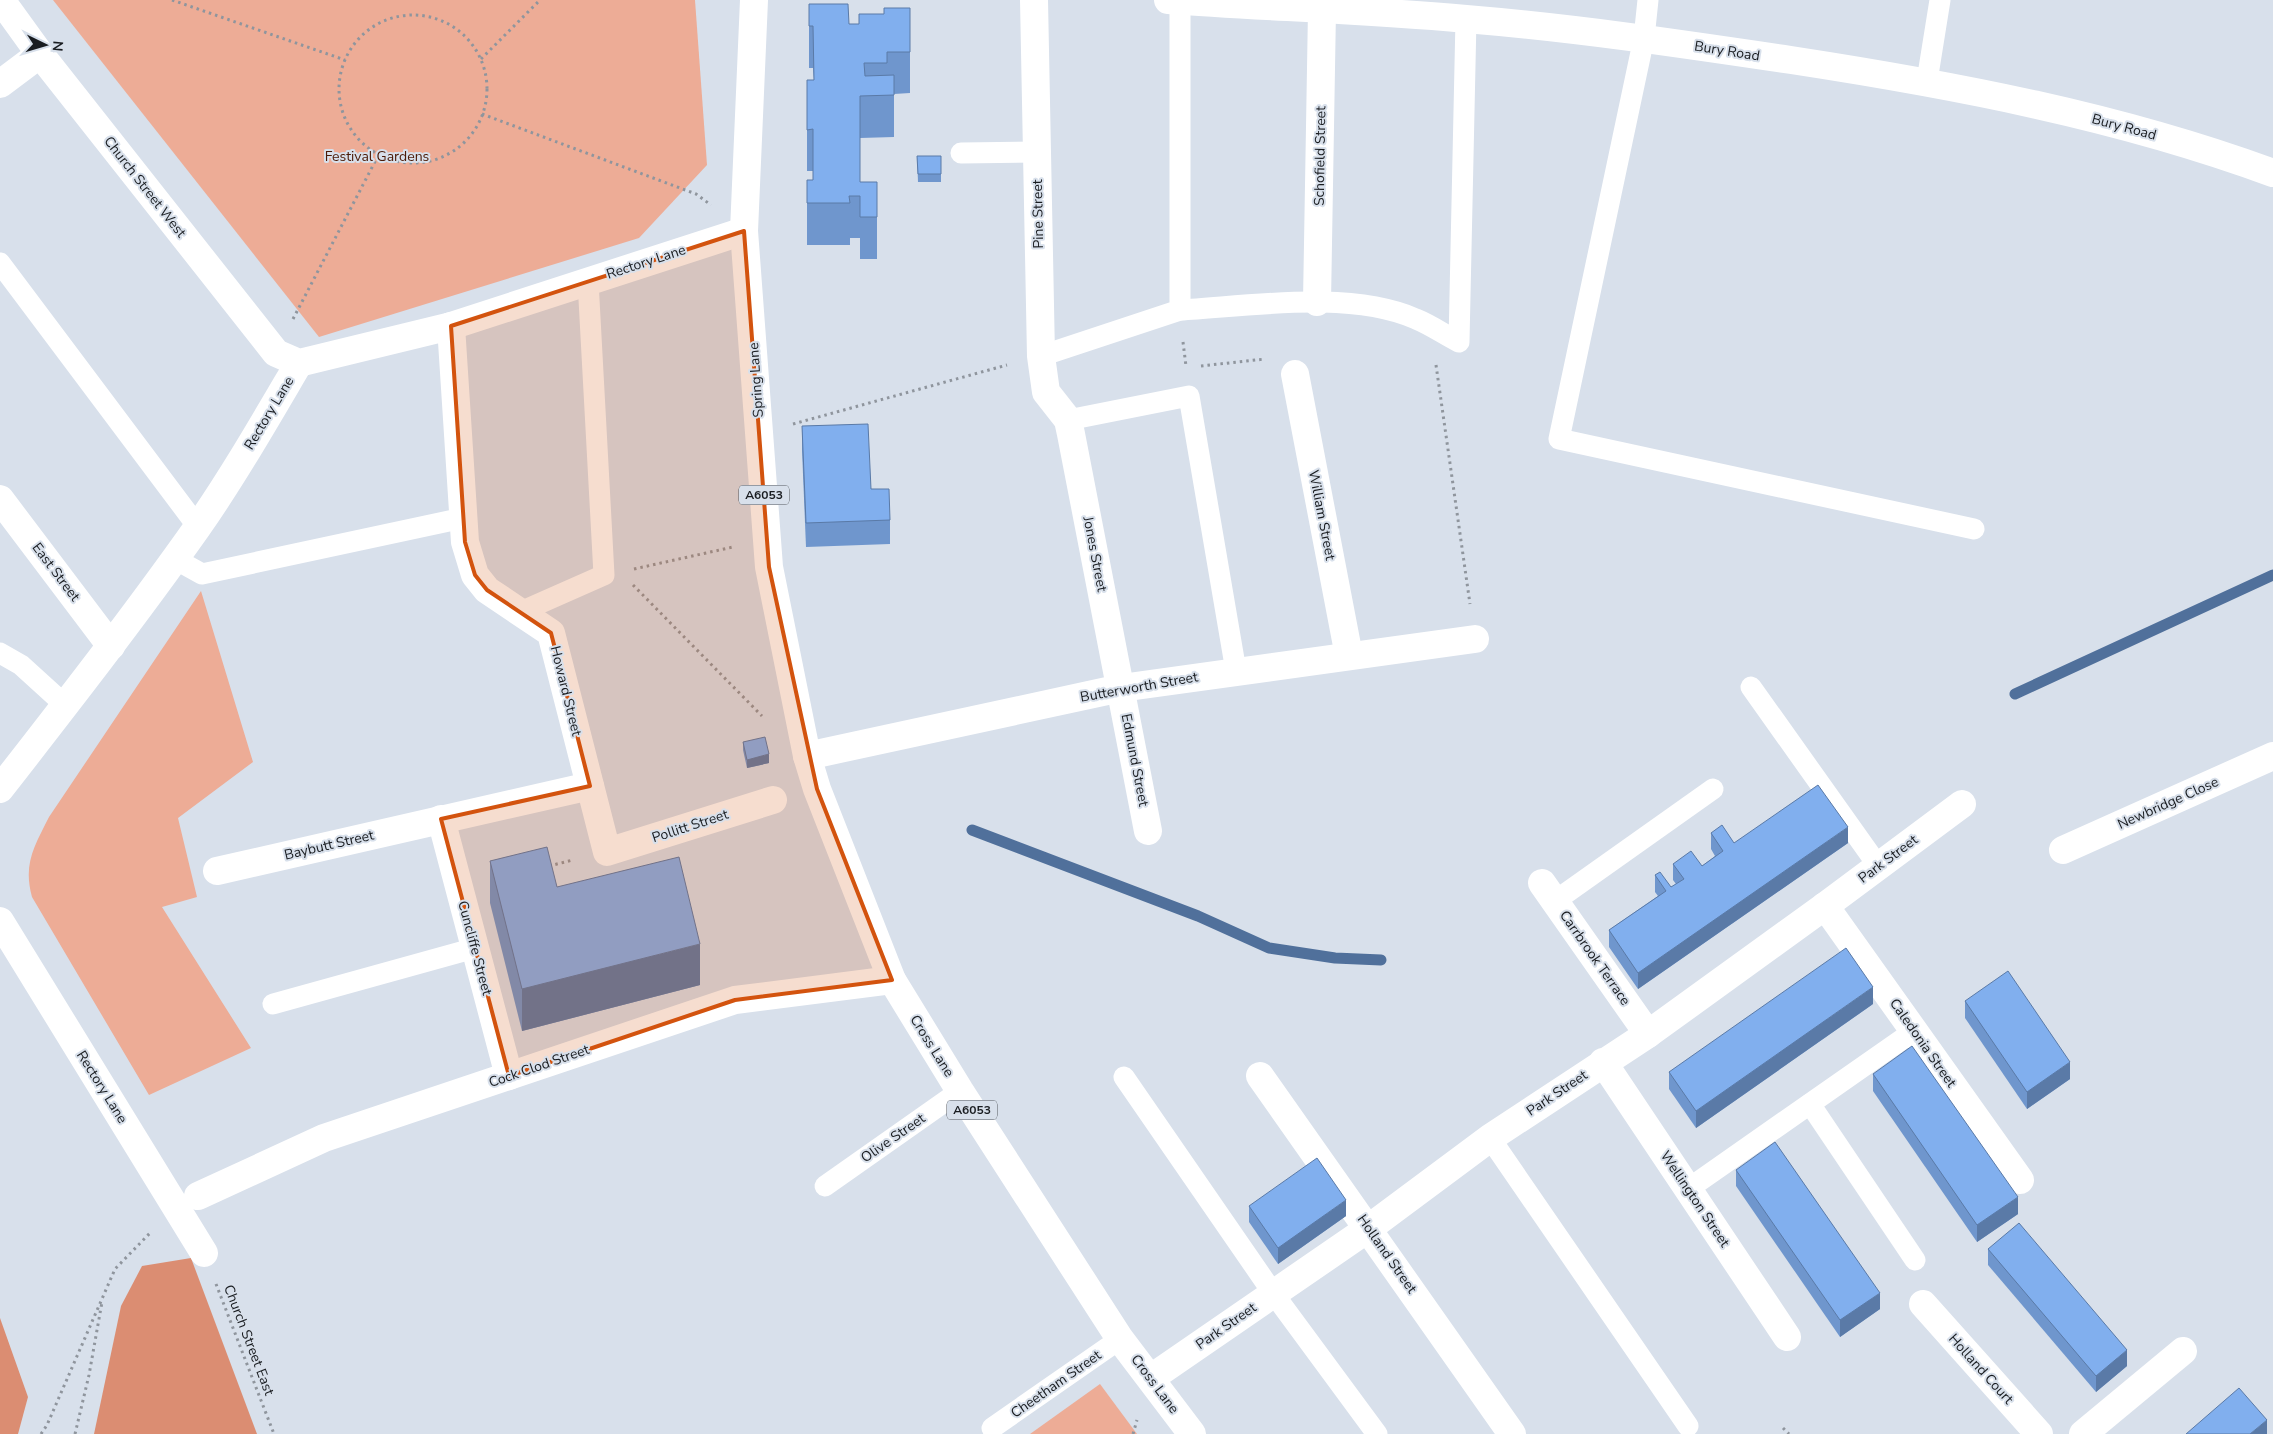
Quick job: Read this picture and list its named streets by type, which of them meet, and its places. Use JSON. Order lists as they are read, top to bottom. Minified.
{"streets":{"street":["Bury Road","Schofield Street","Church Street West","Pine Street","Rectory Lane","Spring Lane","A6053","William Street","Jones Street","East Street","Butterworth Street","Howard Street","Edmund Street","Newbridge Close","Pollitt Street","Baybutt Street","Park Street","Cuncliffe Street","Carrbrook Terrace","Caledonia Street","Cross Lane","Cock Clod Street","Wellington Street","Holland Street","Holland Court"],"lane":["Olive Street","Cheetham Street"],"path":["Church Street East"]},"crossings":[["Bury Road","Schofield Street"],["Church Street West","Rectory Lane"],["Pine Street","Jones Street"],["Rectory Lane","Spring Lane"],["Rectory Lane","East Street"],["Rectory Lane","Howard Street"],["Rectory Lane","Cock Clod Street"],["Rectory Lane","Church Street East"],["Spring Lane","Butterworth Street"],["Spring Lane","Cross Lane"],["William Street","Butterworth Street"],["Jones Street","Butterworth Street"],["Jones Street","Edmund Street"],["Butterworth Street","Edmund Street"],["Butterworth Street","Cross Lane"],["Howard Street","Pollitt Street"],["Howard Street","Baybutt Street"],["Baybutt Street","Cuncliffe Street"],["Park Street","Carrbrook Terrace"],["Park Street","Caledonia Street"],["Park Street","Cross Lane"],["Park Street","Wellington Street"],["Park Street","Holland Street"],["Cuncliffe Street","Cock Clod Street"],["Cross Lane","Cock Clod Street"],["Cross Lane","Olive Street"],["Cross Lane","Cheetham Street"]],"parks":["Festival Gardens"],"north":"right"}
